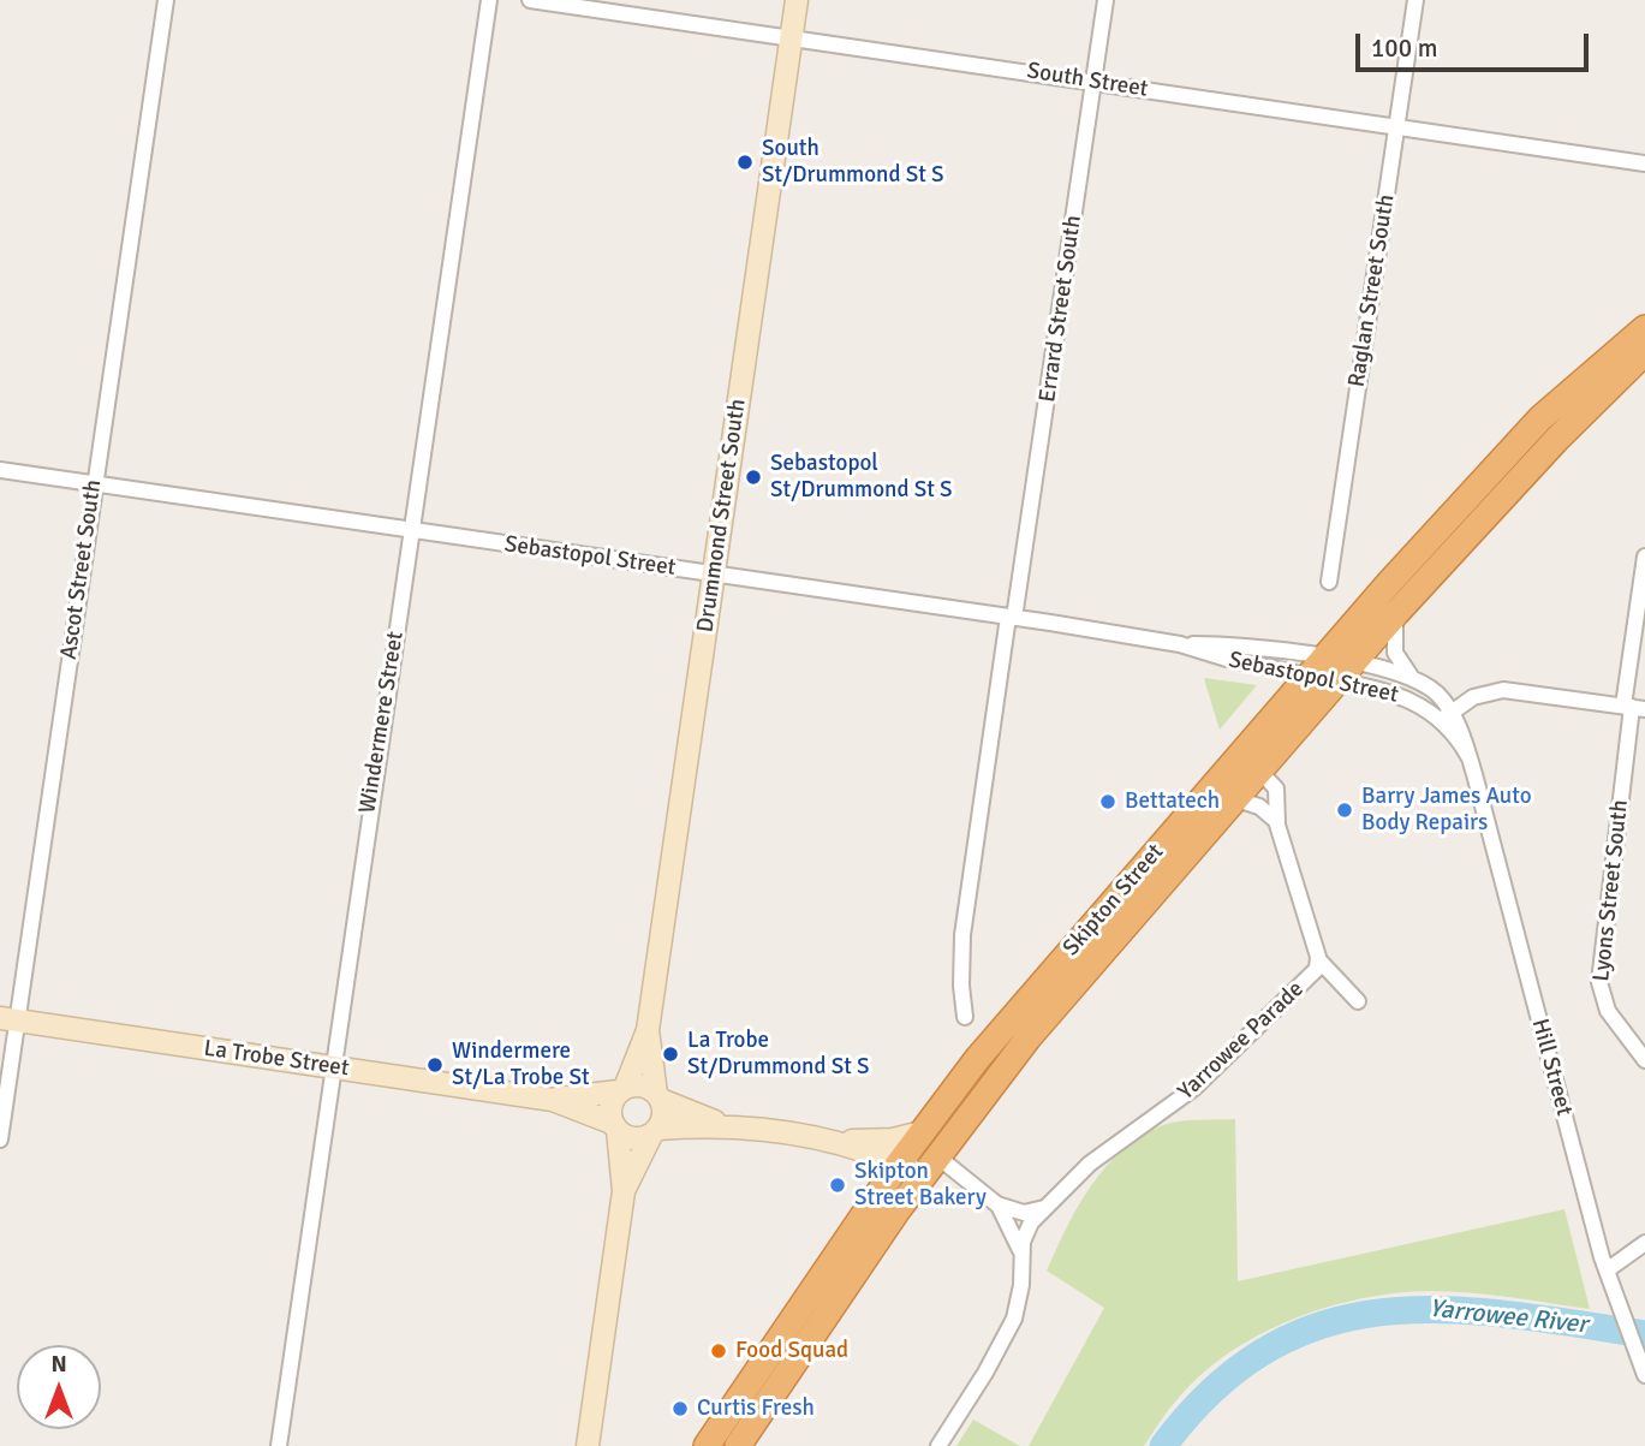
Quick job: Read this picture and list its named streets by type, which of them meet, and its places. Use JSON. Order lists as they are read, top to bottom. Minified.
{"streets":{"highway":["Skipton Street"],"main road":["Drummond Street South","La Trobe Street"],"street":["South Street","Raglan Street South","Errard Street South","Sebastopol Street","Ascot Street South","Windermere Street","Lyons Street South","Yarrowee Parade","Hill Street"]},"crossings":[["South Street","Raglan Street South"],["South Street","Errard Street South"],["South Street","Drummond Street South"],["Errard Street South","Sebastopol Street"],["Drummond Street South","Sebastopol Street"],["Drummond Street South","La Trobe Street"],["Sebastopol Street","Ascot Street South"],["Sebastopol Street","Windermere Street"],["Sebastopol Street","Skipton Street"],["Sebastopol Street","Hill Street"],["Ascot Street South","La Trobe Street"],["Windermere Street","La Trobe Street"],["Skipton Street","Yarrowee Parade"]],"water":["Yarrowee River"],"places":["South St/Drummond St S","Sebastopol St/Drummond St S","Bettatech","Barry James Auto Body Repairs","La Trobe St/Drummond St S","Windermere St/La Trobe St","Skipton Street Bakery","Food Squad","Curtis Fresh"],"scale_bar":"100 m","north":"top"}
